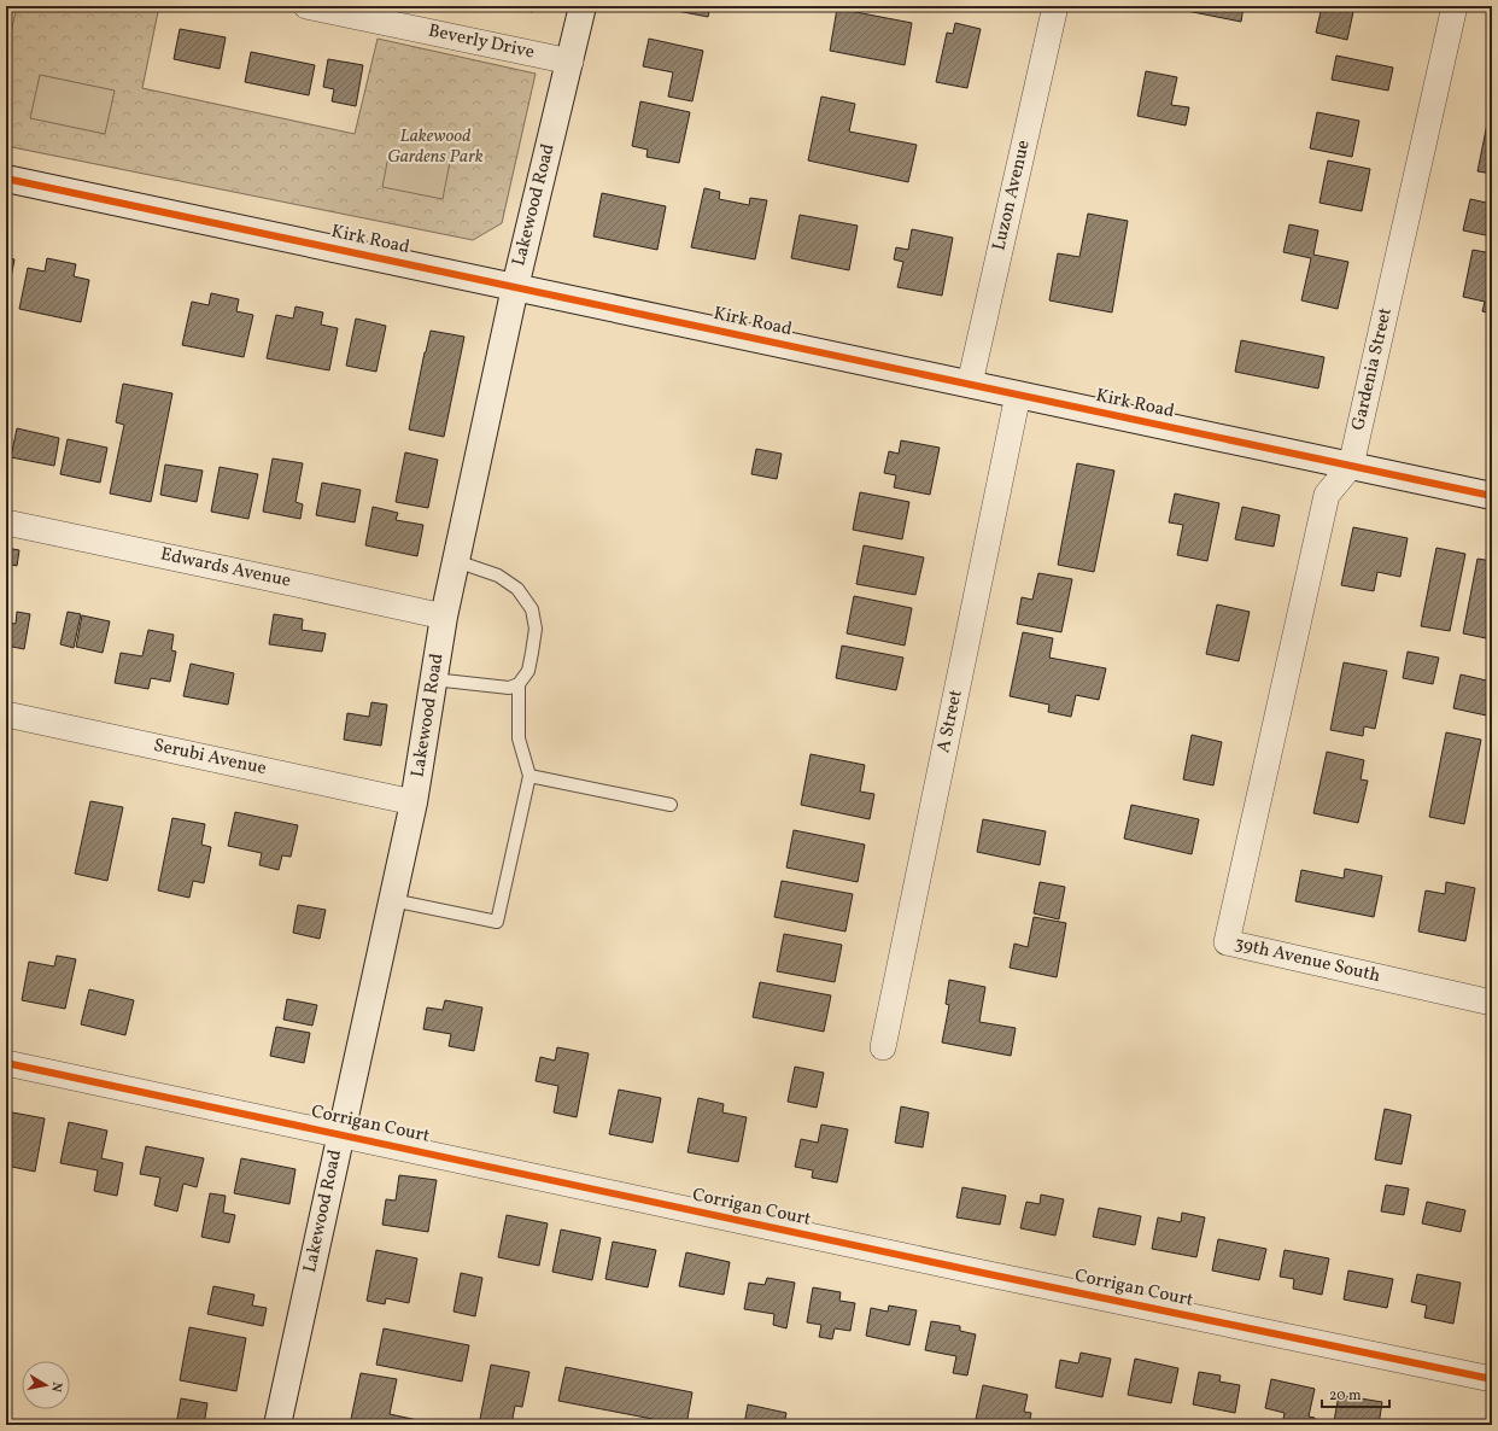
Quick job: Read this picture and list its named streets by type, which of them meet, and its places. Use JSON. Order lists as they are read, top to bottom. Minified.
{"streets":{"street":["Beverly Drive","Luzon Avenue","Lakewood Road","Kirk Road","Gardenia Street","Edwards Avenue","A Street","Serubi Avenue","39th Avenue South","Corrigan Court"]},"crossings":[["Beverly Drive","Lakewood Road"],["Luzon Avenue","Kirk Road"],["Lakewood Road","Kirk Road"],["Lakewood Road","Edwards Avenue"],["Lakewood Road","Serubi Avenue"],["Lakewood Road","Corrigan Court"],["Kirk Road","Gardenia Street"],["Kirk Road","A Street"],["Gardenia Street","39th Avenue South"]],"parks":["Lakewood Gardens Park"],"scale_bar":"20 m","north":"right"}
